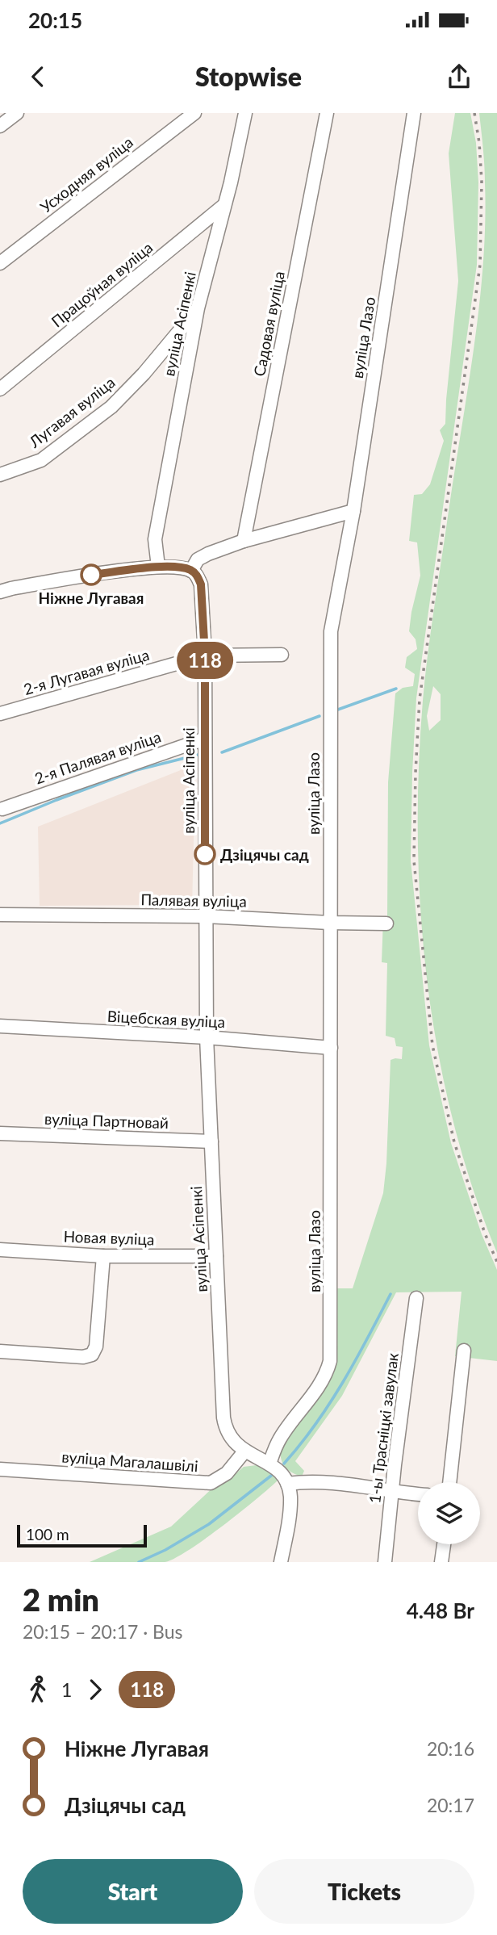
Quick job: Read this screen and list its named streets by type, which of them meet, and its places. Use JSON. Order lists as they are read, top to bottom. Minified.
{"streets":{"street":["Усходняя вуліца","Працоўная вуліца","вуліца Асіпенкі","Садовая вуліца","вуліца Лазо","Лугавая вуліца","2-я Лугавая вуліца","2-я Палявая вуліца","Палявая вуліца","Віцебская вуліца","вуліца Партновай","Новая вуліца","1-ы Трасніцкі завулак","вуліца Магалашвілі"]},"crossings":[["Працоўная вуліца","вуліца Асіпенкі"],["вуліца Асіпенкі","вуліца Лазо"],["вуліца Асіпенкі","Лугавая вуліца"],["вуліца Асіпенкі","2-я Лугавая вуліца"],["вуліца Асіпенкі","2-я Палявая вуліца"],["вуліца Асіпенкі","Палявая вуліца"],["вуліца Асіпенкі","Віцебская вуліца"],["вуліца Асіпенкі","вуліца Партновай"],["вуліца Асіпенкі","Новая вуліца"],["вуліца Асіпенкі","вуліца Магалашвілі"],["вуліца Лазо","Палявая вуліца"],["вуліца Лазо","Віцебская вуліца"]],"places":["Ніжне Лугавая","Дзіцячы сад"],"lines":["bus line 118"],"scale_bar":"100 m","page":{"status":"20:15","header":"Stopwise","on_map":"118","scale":"100 m","heading":["2 min","20:15 – 20:17 · Bus","4.48 Br"],"legs":["1","118"],"list":[{"name":"Ніжне Лугавая","value":"20:16"},{"name":"Дзіцячы сад","value":"20:17"}],"buttons":["Start","Tickets"]}}
